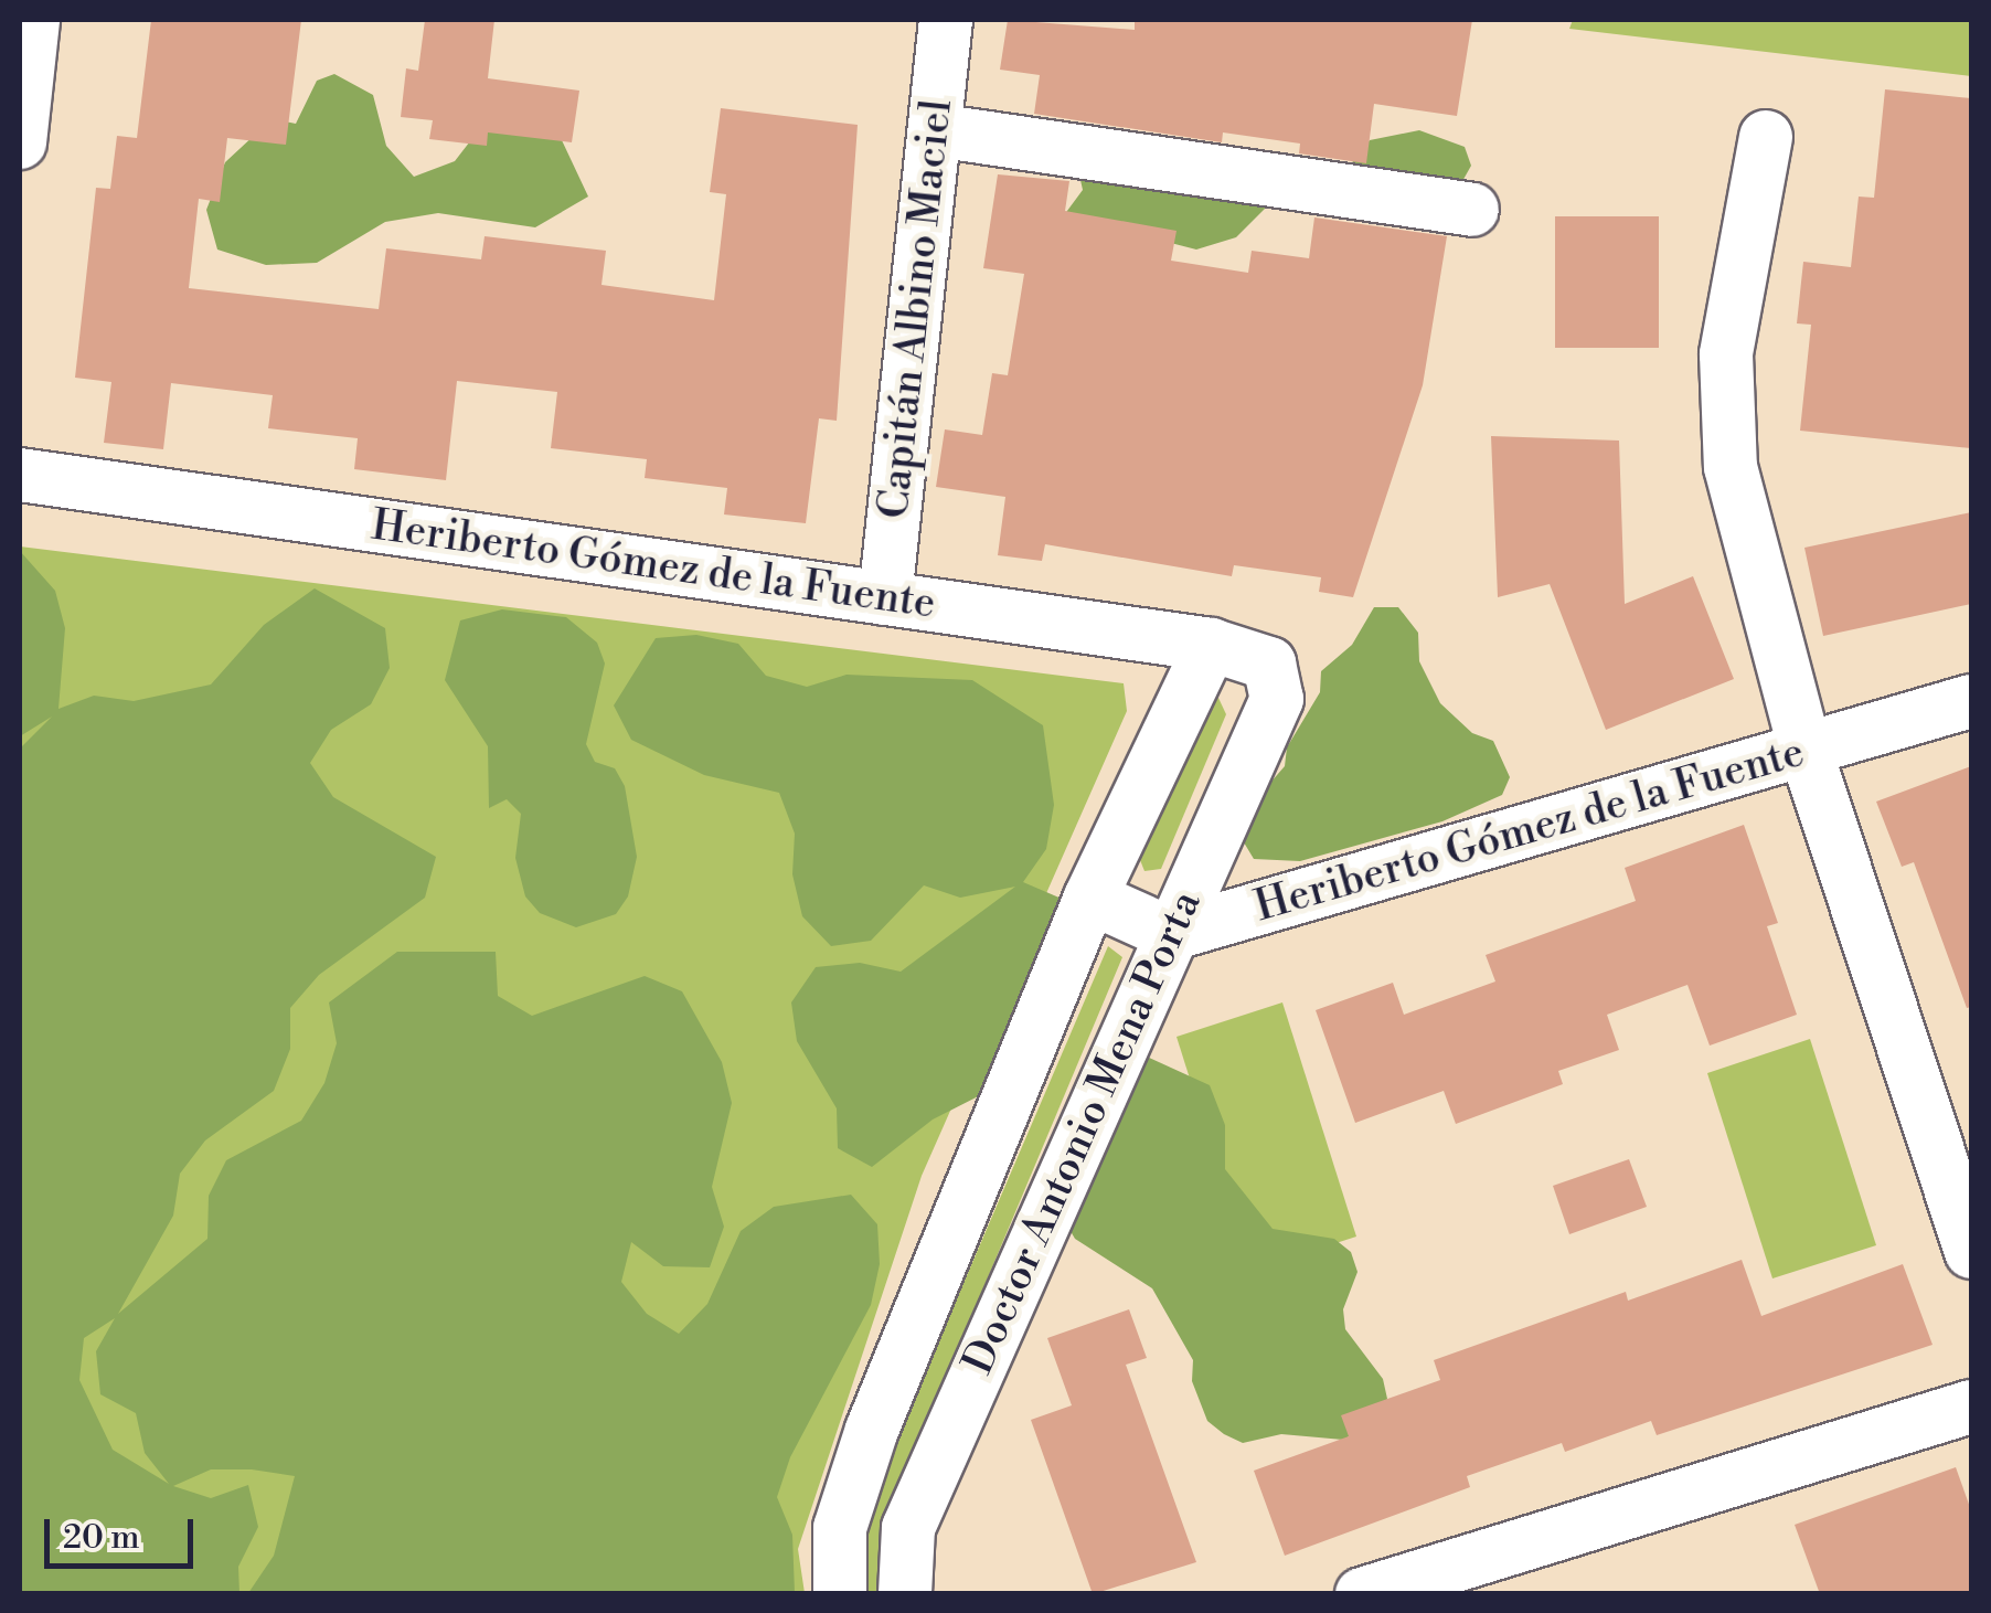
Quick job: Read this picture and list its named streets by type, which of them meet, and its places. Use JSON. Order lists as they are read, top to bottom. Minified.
{"streets":{"street":["Capitán Albino Maciel","Heriberto Gómez de la Fuente","Doctor Antonio Mena Porta"]},"crossings":[["Capitán Albino Maciel","Heriberto Gómez de la Fuente"],["Heriberto Gómez de la Fuente","Doctor Antonio Mena Porta"]],"scale_bar":"20 m"}
